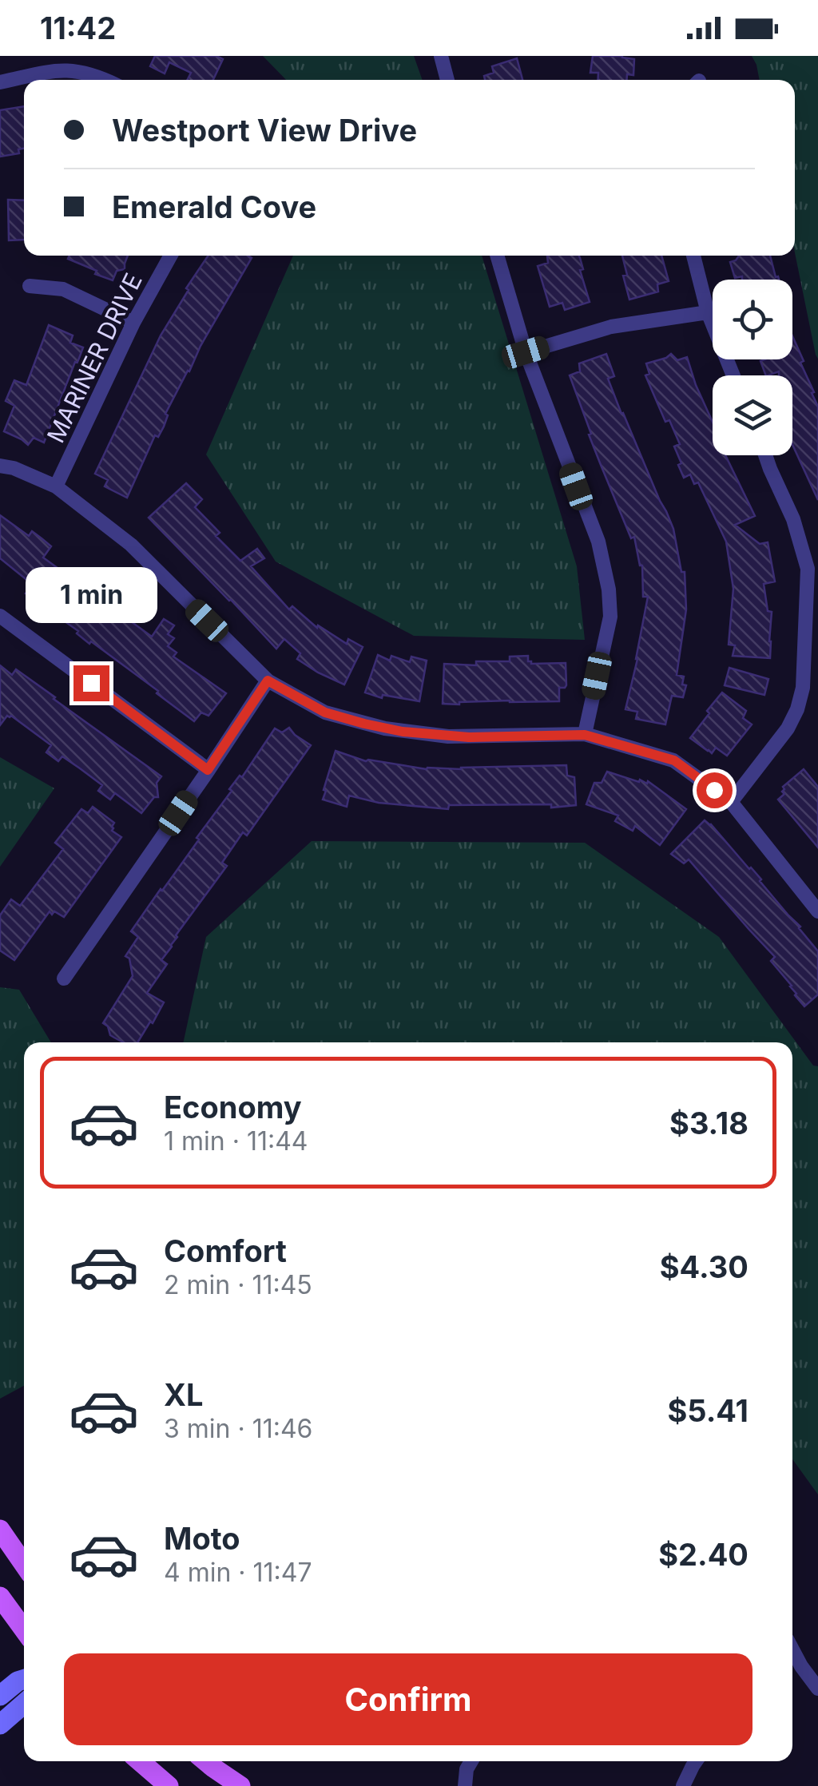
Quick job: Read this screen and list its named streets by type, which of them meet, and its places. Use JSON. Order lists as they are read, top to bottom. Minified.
{"streets":{"street":["MARINER DRIVE"]},"page":{"status":"11:42","banner":["Westport View Drive","Emerald Cove"],"bubble":"1 min","list":[{"name":"Economy","note":"1 min · 11:44","value":"$3.18"},{"name":"Comfort","note":"2 min · 11:45","value":"$4.30"},{"name":"XL","note":"3 min · 11:46","value":"$5.41"},{"name":"Moto","note":"4 min · 11:47","value":"$2.40"}],"buttons":"Confirm"}}
